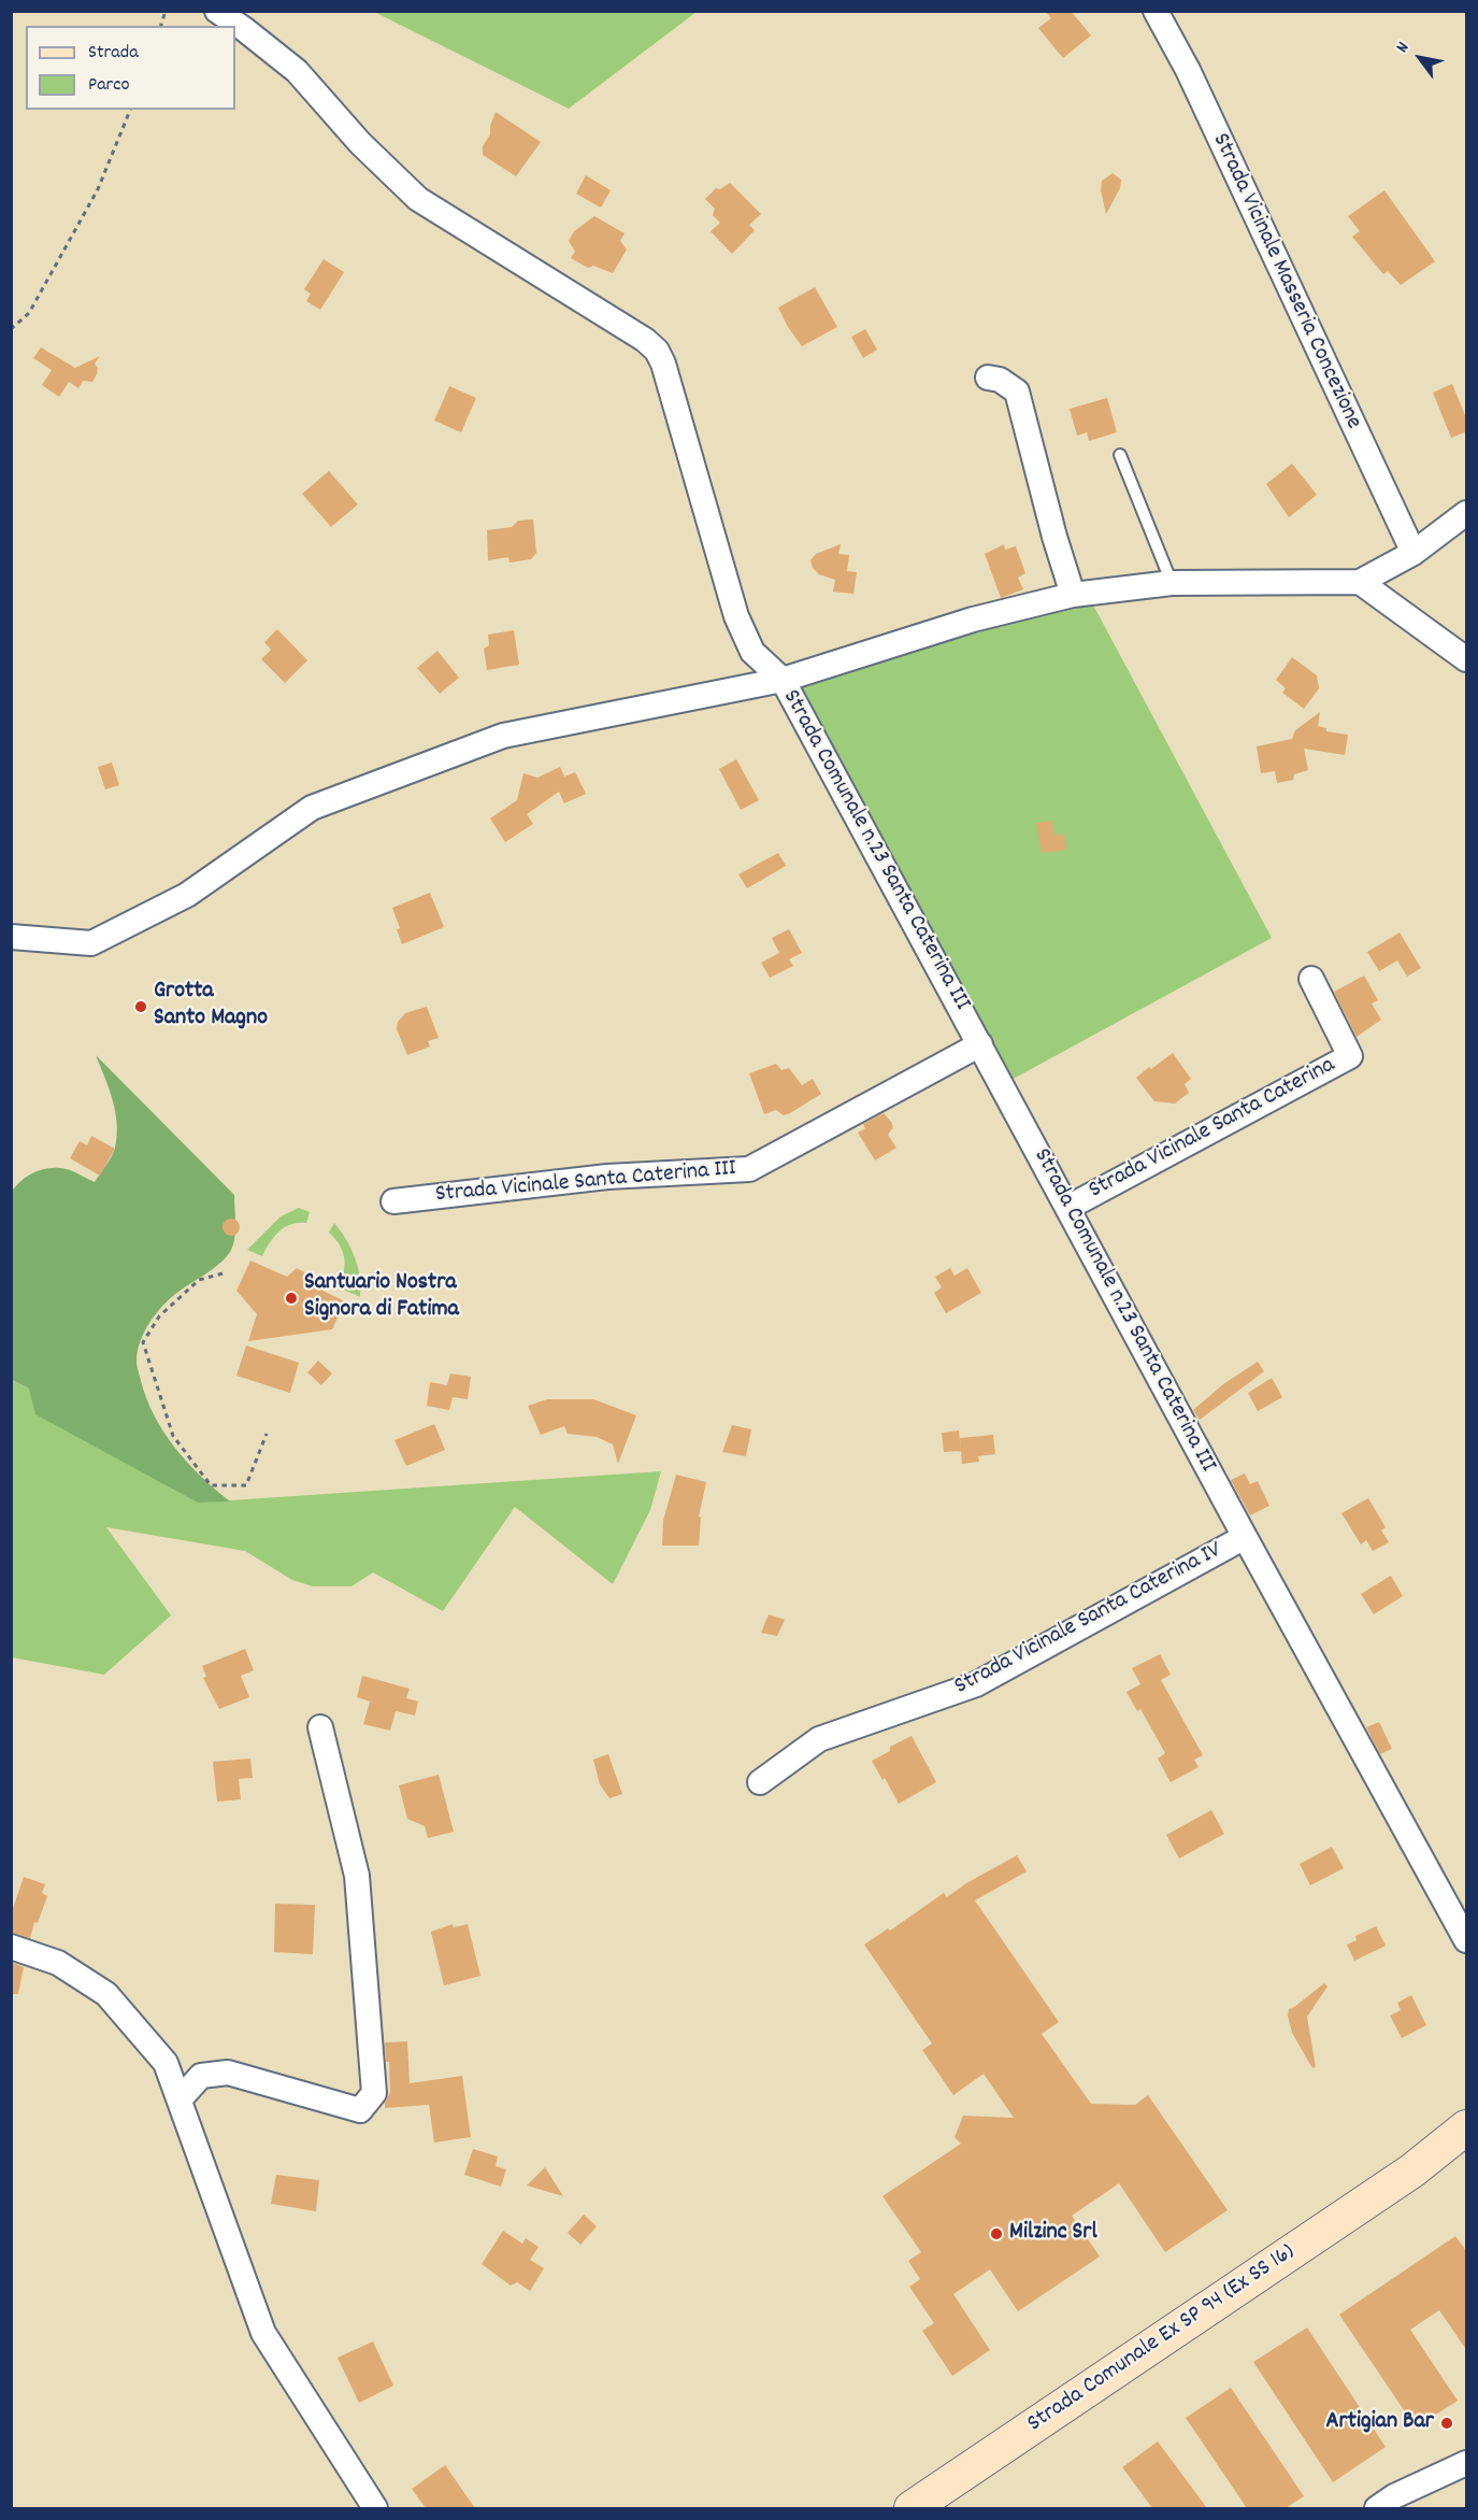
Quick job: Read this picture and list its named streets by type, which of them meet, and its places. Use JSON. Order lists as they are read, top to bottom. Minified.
{"streets":{"main road":["Strada Comunale Ex SP 94 (Ex SS 16)"],"street":["Strada Vicinale Masseria Concezione","Strada Comunale n.23 Santa Caterina III","Strada Vicinale Santa Caterina","Strada Vicinale Santa Caterina III","Strada Vicinale Santa Caterina IV"]},"crossings":[["Strada Comunale n.23 Santa Caterina III","Strada Vicinale Santa Caterina"],["Strada Comunale n.23 Santa Caterina III","Strada Vicinale Santa Caterina III"],["Strada Comunale n.23 Santa Caterina III","Strada Vicinale Santa Caterina IV"]],"places":["Grotta Santo Magno","Santuario Nostra Signora di Fatima","Milzinc Srl","Artigian Bar"],"legend":["Strada","Parco"],"north":"top left"}
